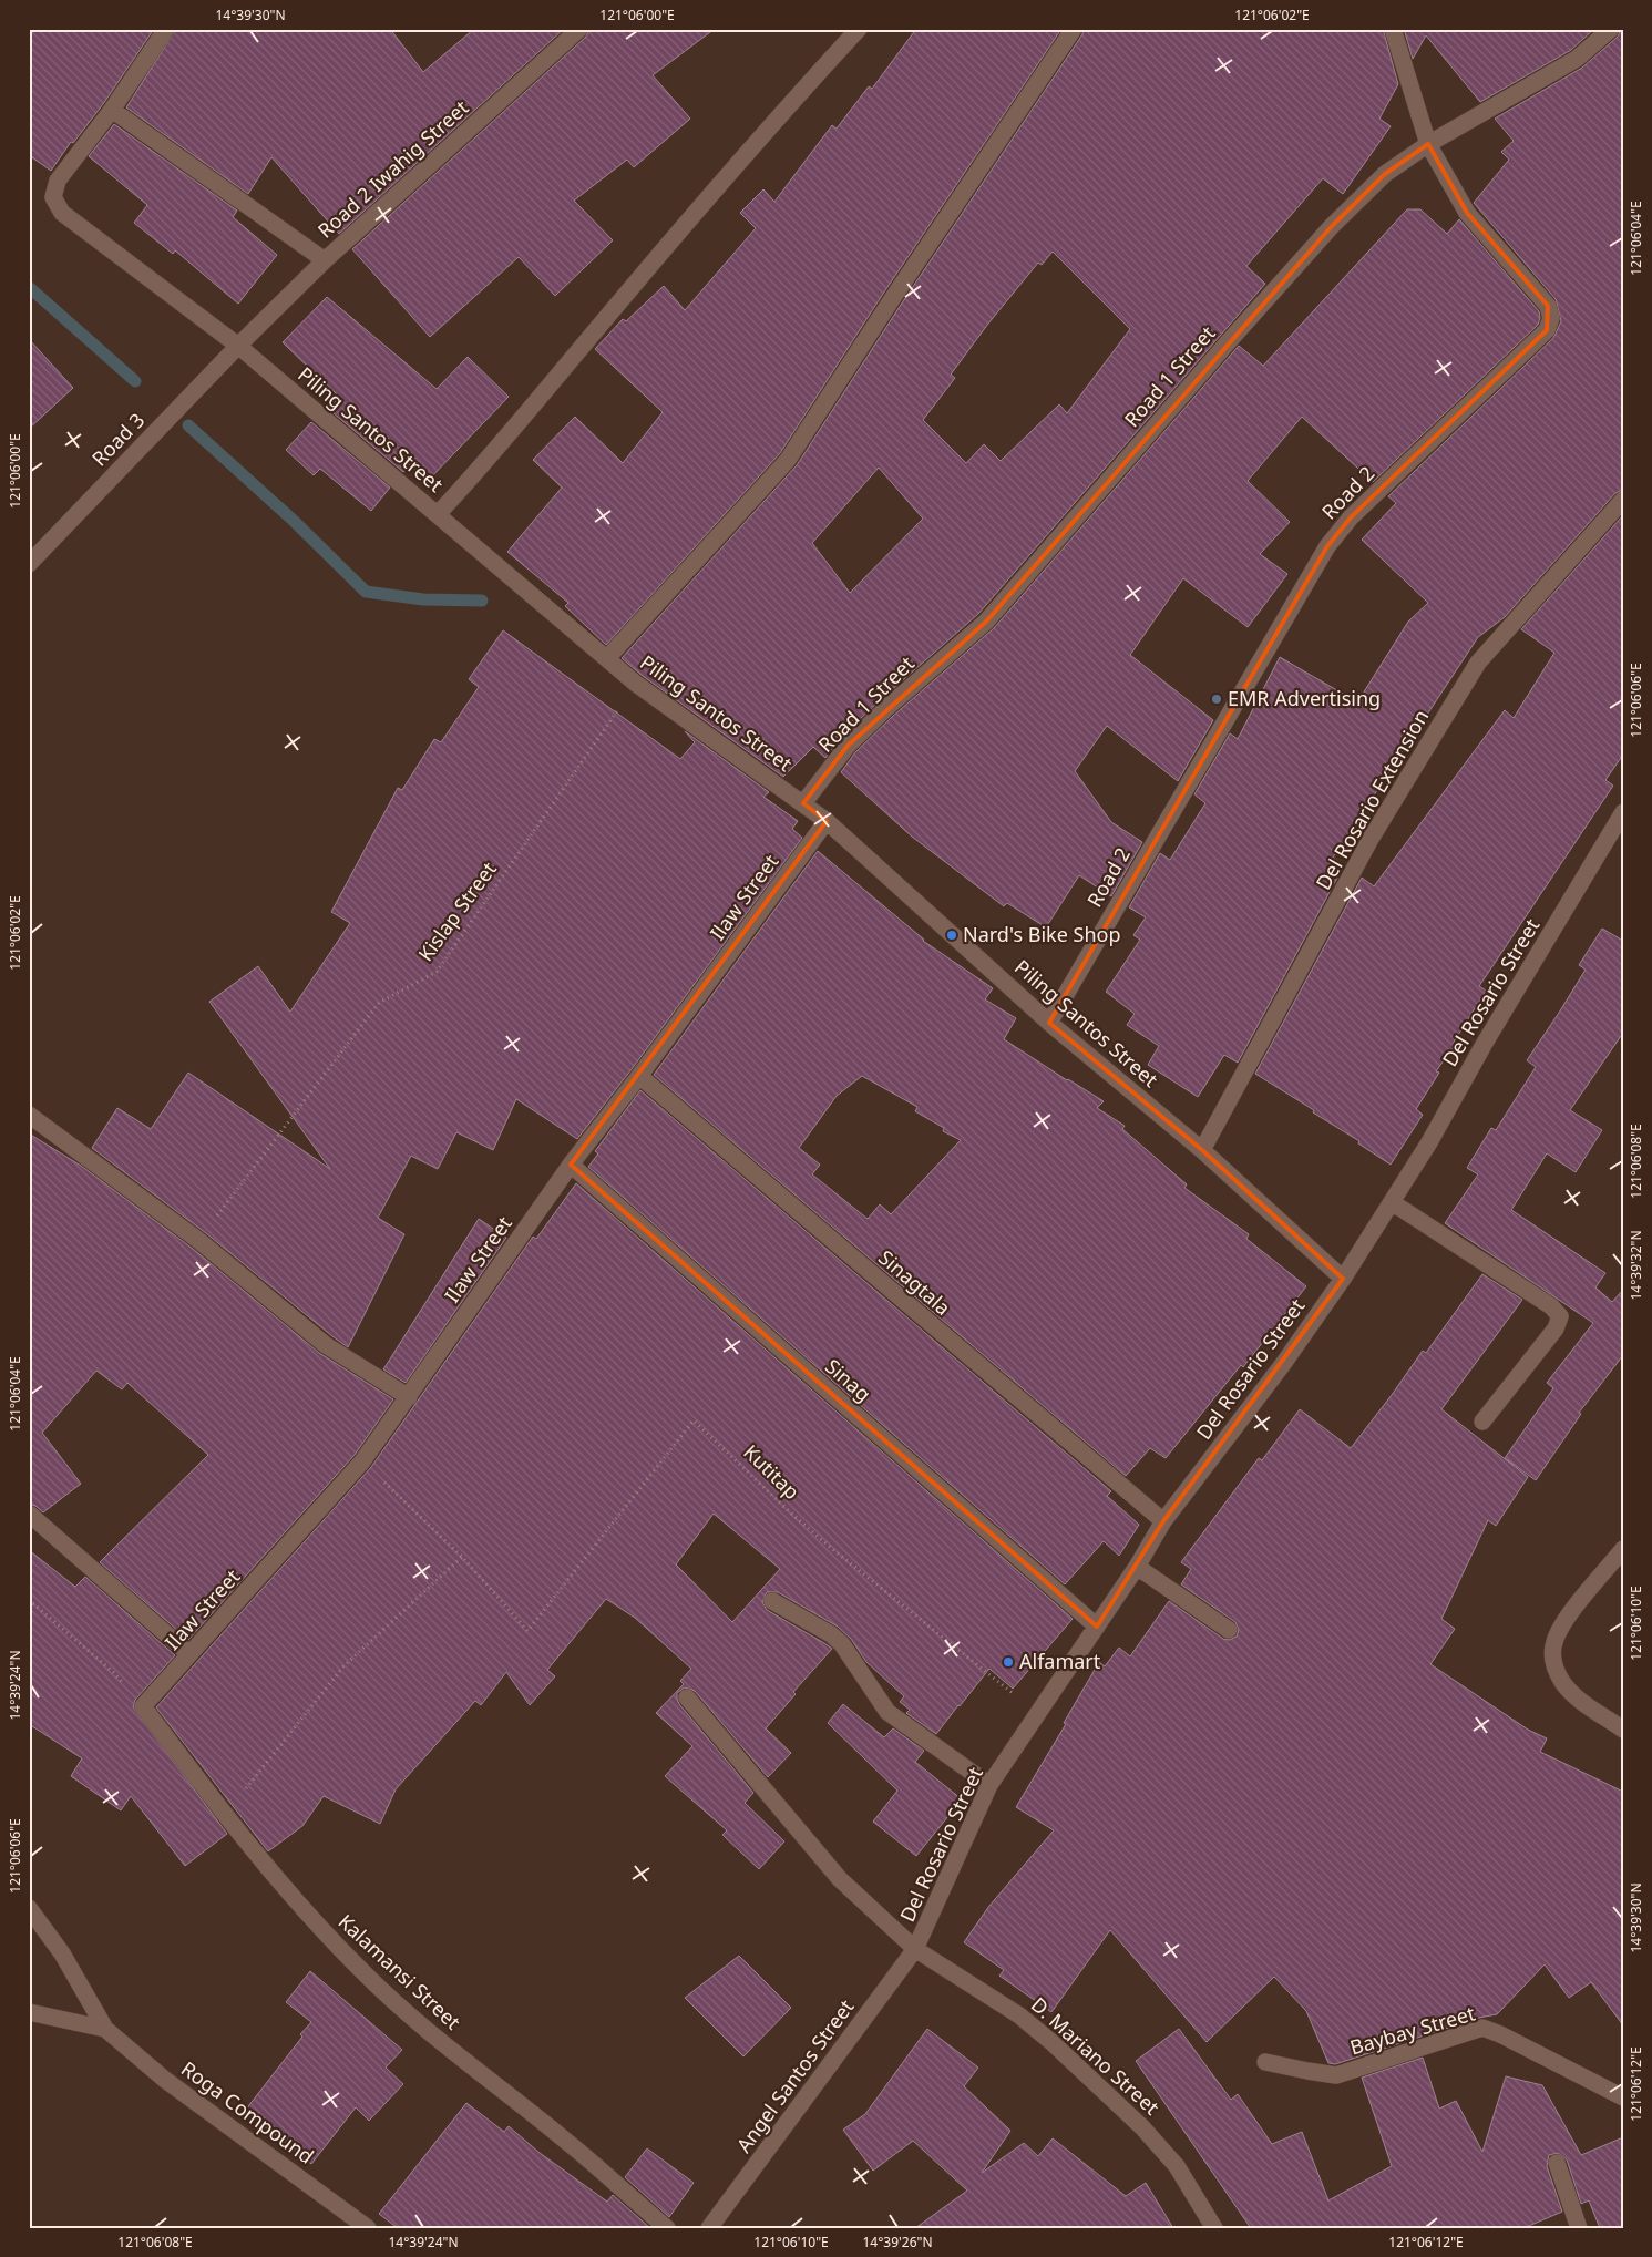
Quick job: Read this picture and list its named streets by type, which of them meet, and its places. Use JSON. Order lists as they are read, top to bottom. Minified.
{"streets":{"street":["Road 2 Iwahig Street","Road 1 Street","Piling Santos Street","Road 3","Road 2","Del Rosario Extension","Ilaw Street","Del Rosario Street","Sinagtala","Sinag","Kalamansi Street","Baybay Street","D. Mariano Street","Angel Santos Street","Roga Compound"],"path":["Kislap Street","Kutitap"]},"crossings":[["Road 2 Iwahig Street","Piling Santos Street"],["Road 2 Iwahig Street","Road 3"],["Road 1 Street","Piling Santos Street"],["Road 1 Street","Road 2"],["Piling Santos Street","Road 3"],["Piling Santos Street","Road 2"],["Piling Santos Street","Del Rosario Extension"],["Piling Santos Street","Ilaw Street"],["Piling Santos Street","Kislap Street"],["Piling Santos Street","Del Rosario Street"],["Ilaw Street","Sinagtala"],["Ilaw Street","Sinag"],["Ilaw Street","Kalamansi Street"],["Del Rosario Street","Sinagtala"],["Del Rosario Street","Sinag"],["Del Rosario Street","Kutitap"],["Del Rosario Street","D. Mariano Street"],["Del Rosario Street","Angel Santos Street"],["D. Mariano Street","Angel Santos Street"]],"places":["EMR Advertising","Nard's Bike Shop","Alfamart"],"coordinates":["14°39'30\"N","121°06'00\"E","121°06'02\"E","121°06'04\"E","121°06'06\"E","121°06'08\"E","14°39'32\"N","121°06'10\"E","14°39'24\"N","121°06'12\"E","14°39'26\"N"]}
